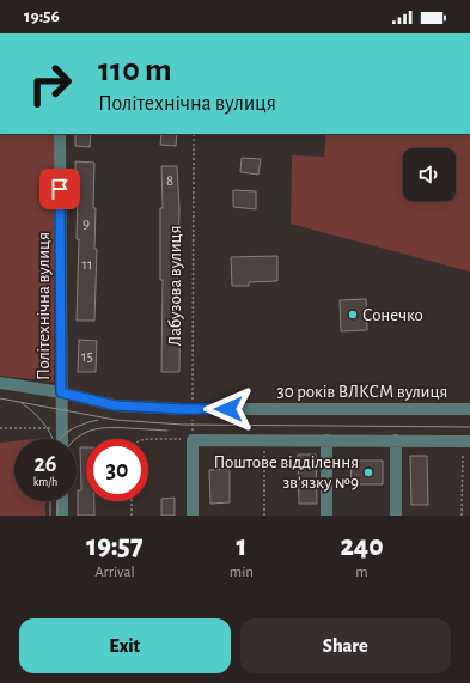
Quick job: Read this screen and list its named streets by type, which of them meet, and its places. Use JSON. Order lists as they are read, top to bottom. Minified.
{"streets":{"street":["Політехнічна вулиця","30 років ВЛКСМ вулиця"],"path":["Лабузова вулиця"]},"crossings":[["Лабузова вулиця","30 років ВЛКСМ вулиця"],["Політехнічна вулиця","30 років ВЛКСМ вулиця"]],"places":["Сонечко","Поштове відділення зв'язку №9"],"house_numbers":["8","9","11","15"],"page":{"status":"19:56","turn":["110 m","Політехнічна вулиця"],"speed":"26 km/h","limit":"30","eta":["19:57","Arrival","1","min","240","m"],"buttons":["Exit","Share"]}}
